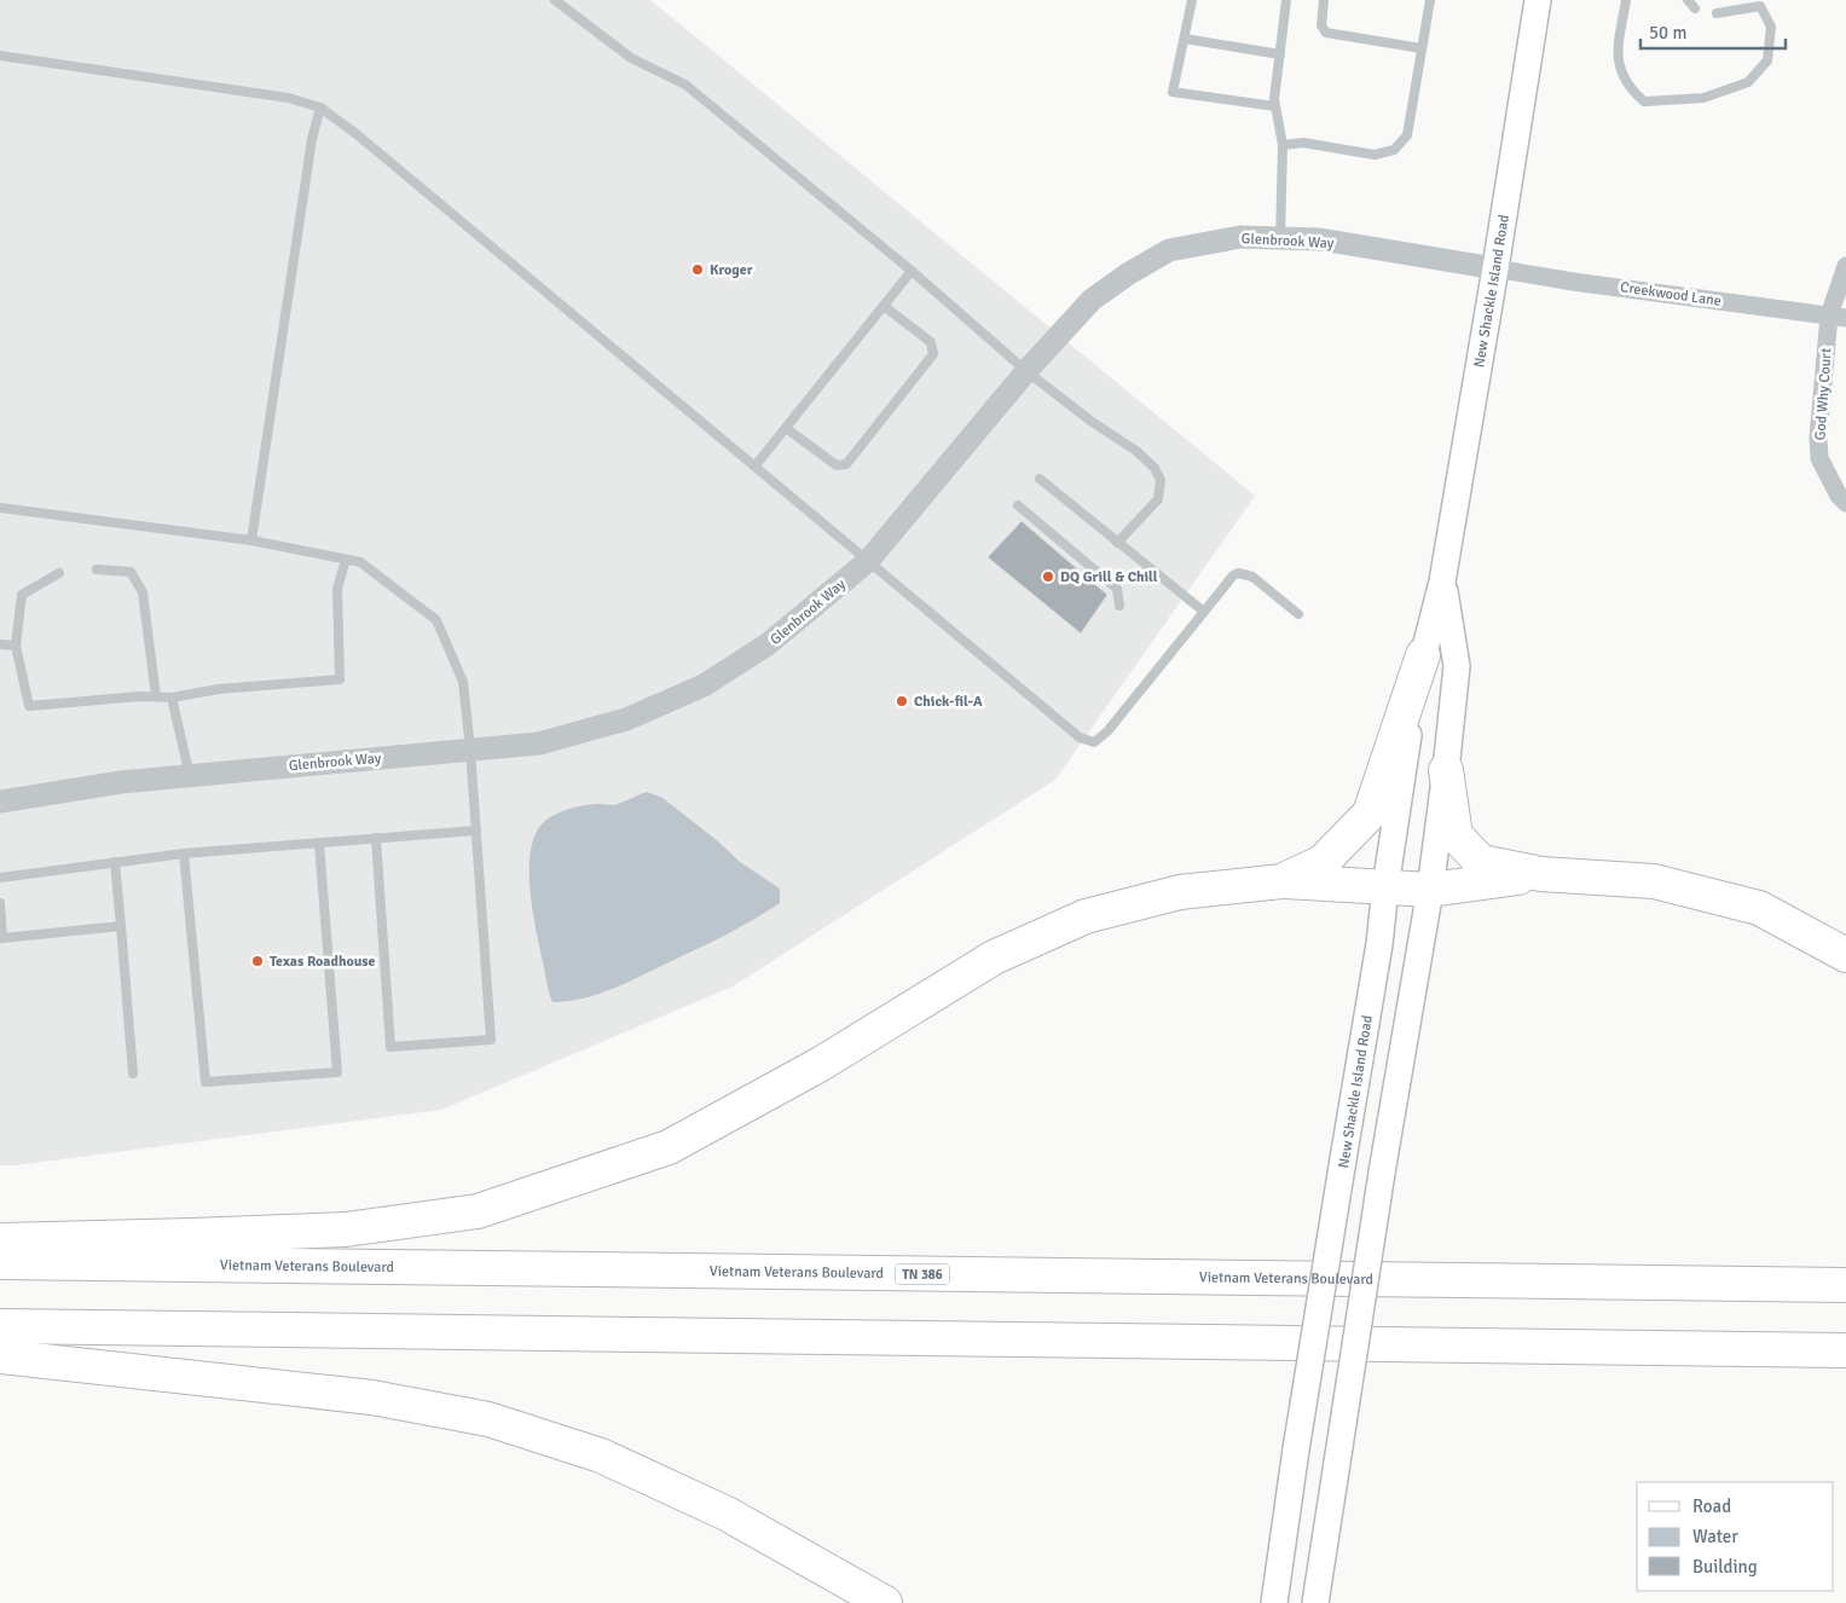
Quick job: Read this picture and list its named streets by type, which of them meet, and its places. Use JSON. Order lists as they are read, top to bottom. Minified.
{"streets":{"highway":["Vietnam Veterans Boulevard","TN 386"],"main road":["New Shackle Island Road"],"street":["Glenbrook Way","Creekwood Lane","God Why Court"]},"crossings":[["Glenbrook Way","New Shackle Island Road"],["Glenbrook Way","Creekwood Lane"],["New Shackle Island Road","Creekwood Lane"],["Creekwood Lane","God Why Court"]],"places":["Kroger","DQ Grill & Chill","Chick-fil-A","Texas Roadhouse"],"legend":["Road","Water","Building"],"scale_bar":"50 m"}
